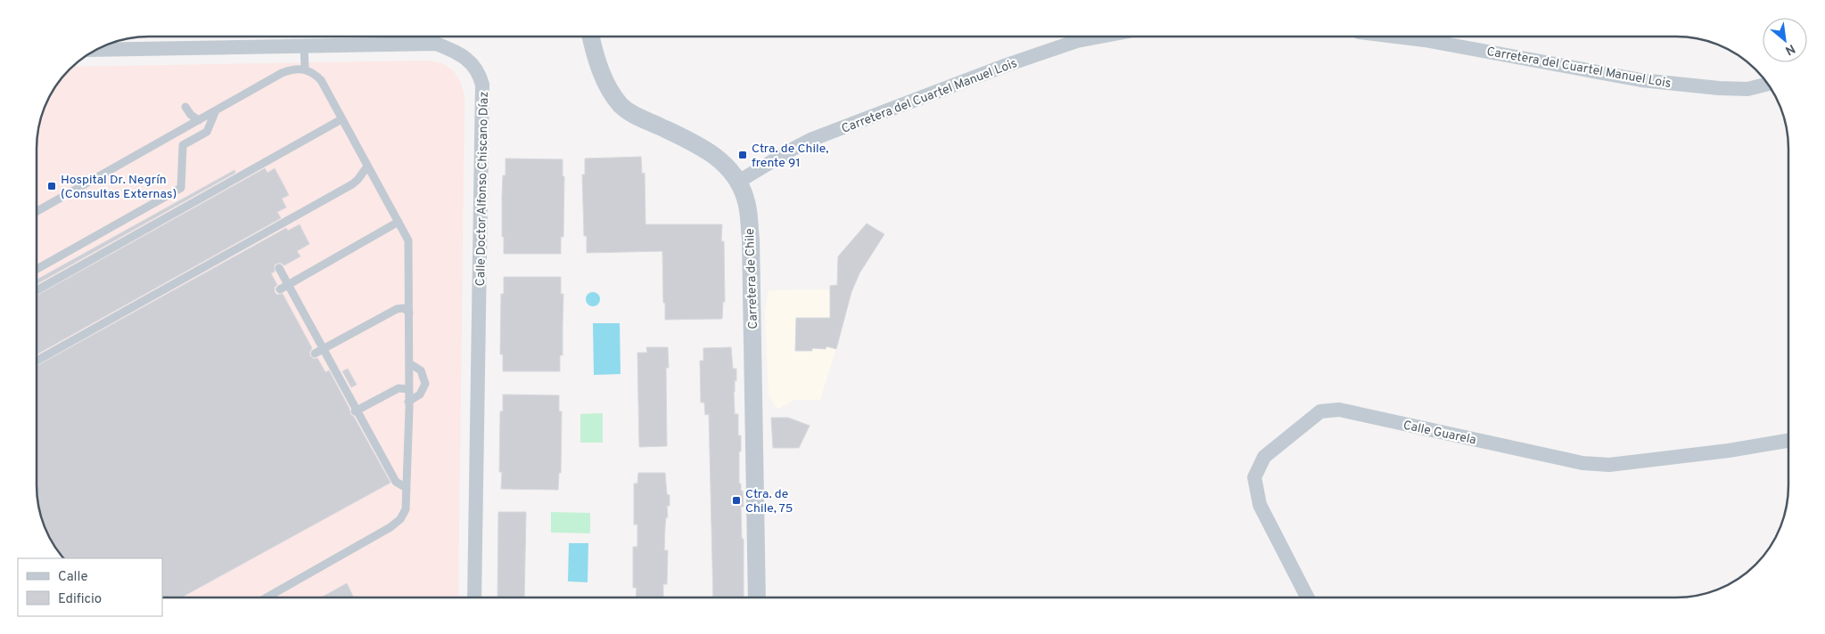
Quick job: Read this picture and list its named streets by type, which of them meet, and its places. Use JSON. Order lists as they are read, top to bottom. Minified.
{"streets":{"street":["Carretera del Cuartel Manuel Lois","Calle Doctor Alfonso Chiscano Díaz","Carretera de Chile","Calle Guarela"]},"crossings":[["Carretera del Cuartel Manuel Lois","Carretera de Chile"]],"places":{"transit":["Ctra. de Chile, frente 91","Hospital Dr. Negrín (Consultas Externas)","Ctra. de Chile, 75"]},"legend":["Calle","Edificio"],"north":"bottom right"}
